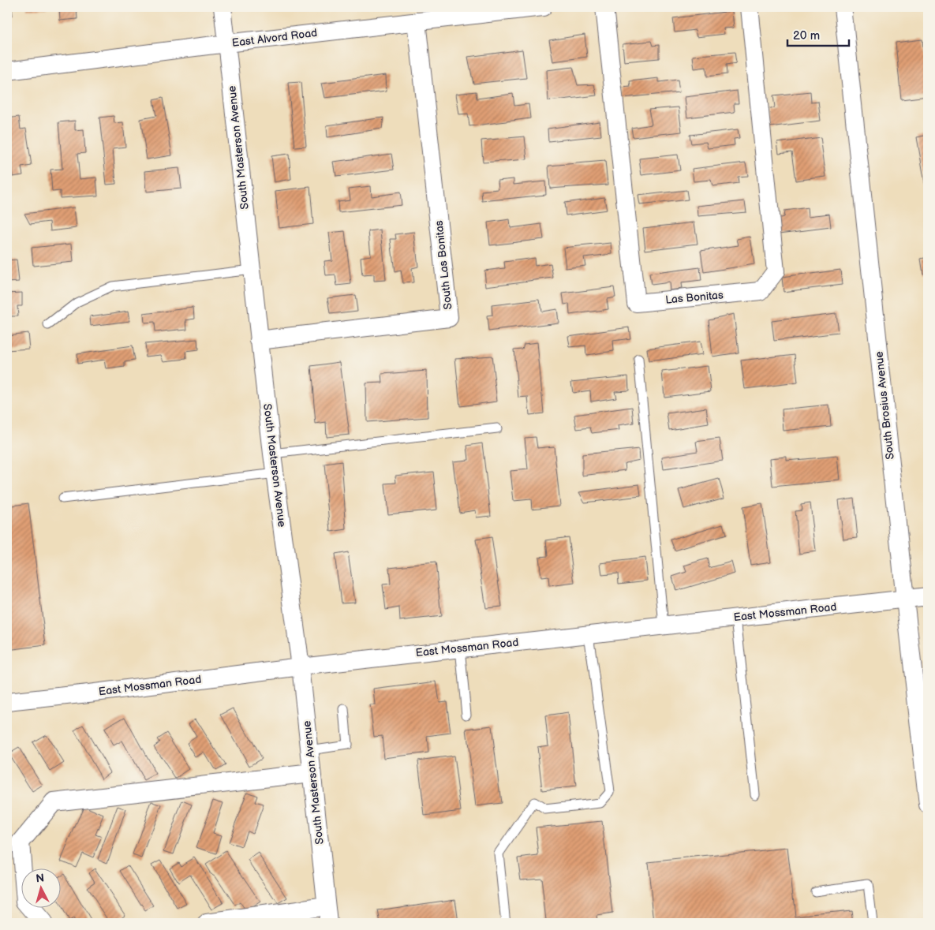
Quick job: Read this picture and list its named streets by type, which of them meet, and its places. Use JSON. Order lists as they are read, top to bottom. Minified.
{"streets":{"street":["East Alvord Road","South Masterson Avenue","South Las Bonitas","Las Bonitas","South Brosius Avenue","East Mossman Road"]},"crossings":[["East Alvord Road","South Masterson Avenue"],["East Alvord Road","South Las Bonitas"],["South Masterson Avenue","South Las Bonitas"],["South Masterson Avenue","East Mossman Road"],["South Brosius Avenue","East Mossman Road"]],"scale_bar":"20 m","north":"top"}
